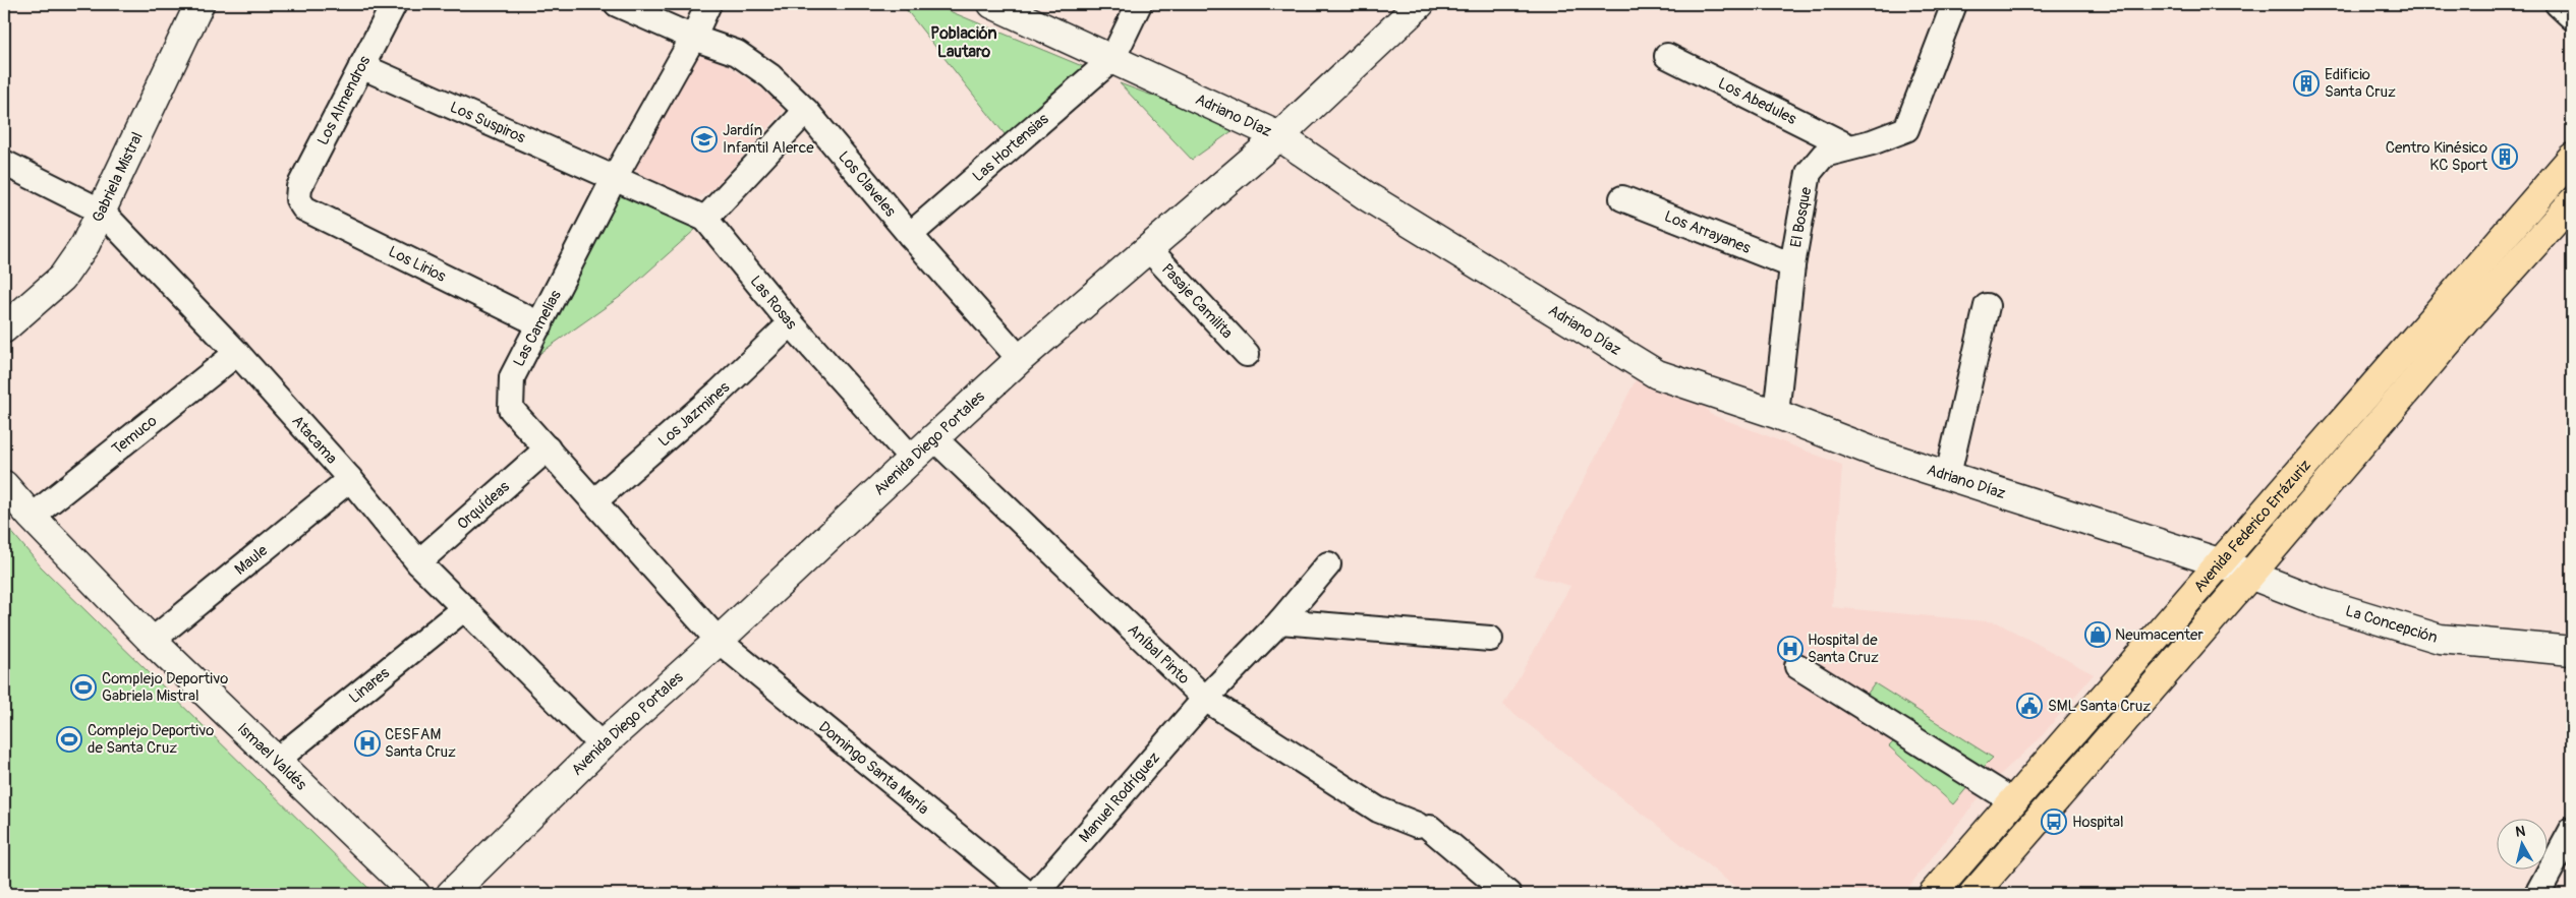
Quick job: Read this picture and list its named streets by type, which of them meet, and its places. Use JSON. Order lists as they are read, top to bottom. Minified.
{"streets":{"main road":["Adriano Díaz","Gabriela Mistral","Avenida Diego Portales","Avenida Federico Errázuriz","La Concepción","Ismael Valdés"],"street":["Los Almendros","Los Abedules","Los Suspiros","Las Hortensias","Los Claveles","El Bosque","Los Arrayanes","Los Lirios","Pasaje Camilita","Las Rosas","Las Camelias","Los Jazmines","Temuco","Atacama","Orquídeas","Maule","Aníbal Pinto","Linares","Domingo Santa María","Manuel Rodríguez"]},"crossings":[["Los Almendros","Los Suspiros"],["Los Almendros","Los Lirios"],["Los Abedules","El Bosque"],["Adriano Díaz","Las Hortensias"],["Adriano Díaz","El Bosque"],["Adriano Díaz","Avenida Diego Portales"],["Adriano Díaz","Avenida Federico Errázuriz"],["Adriano Díaz","La Concepción"],["Los Suspiros","Las Rosas"],["Los Suspiros","Las Camelias"],["Las Hortensias","Los Claveles"],["Gabriela Mistral","Atacama"],["Los Claveles","Las Camelias"],["Los Claveles","Avenida Diego Portales"],["El Bosque","Los Arrayanes"],["Los Lirios","Las Camelias"],["Pasaje Camilita","Avenida Diego Portales"],["Las Rosas","Las Camelias"],["Las Rosas","Los Jazmines"],["Las Rosas","Avenida Diego Portales"],["Las Camelias","Los Jazmines"],["Las Camelias","Avenida Diego Portales"],["Las Camelias","Orquídeas"],["Las Camelias","Domingo Santa María"],["Temuco","Atacama"],["Temuco","Ismael Valdés"],["Atacama","Avenida Diego Portales"],["Atacama","Orquídeas"],["Atacama","Maule"],["Atacama","Linares"],["Avenida Diego Portales","Aníbal Pinto"],["Avenida Diego Portales","Domingo Santa María"],["Avenida Federico Errázuriz","La Concepción"],["Maule","Ismael Valdés"],["Aníbal Pinto","Manuel Rodríguez"],["Linares","Ismael Valdés"]],"districts":["Población Lautaro"],"places":{"building":["Edificio Santa Cruz","Centro Kinésico KC Sport"],"school or university":["Jardín Infantil Alerce"],"shop":["Neumacenter"],"hospital":["Hospital de Santa Cruz","CESFAM Santa Cruz"],"sports":["Complejo Deportivo Gabriela Mistral","Complejo Deportivo de Santa Cruz"],"public building":["SML Santa Cruz"],"bus stop":["Hospital"]},"north":"top"}
